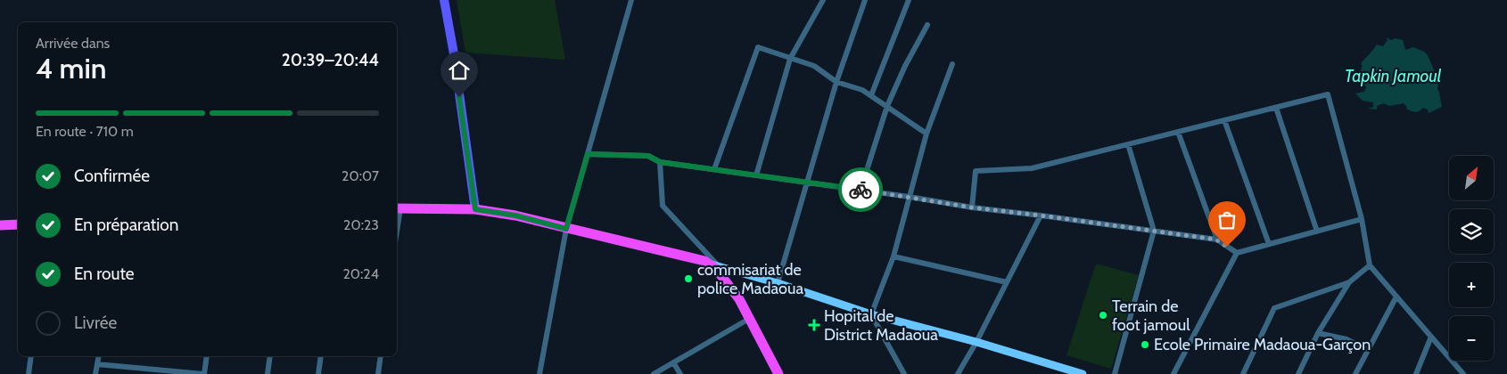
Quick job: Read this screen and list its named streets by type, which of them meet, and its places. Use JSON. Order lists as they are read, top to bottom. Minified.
{"water":["Tapkin Jamoul"],"places":{"other":["commisariat de police Madaoua","Terrain de foot jamoul","Ecole Primaire Madaoua-Garçon"],"health":["Hopital de District Madaoua"]},"north":"top right","page":{"heading":["4 min","Arrivée dans","20:39–20:44"],"bar":"En route · 710 m","list":[["Confirmée","20:07"],["En préparation","20:23"],["En route","20:24"],"Livrée"],"map_buttons":["+","−"]}}
